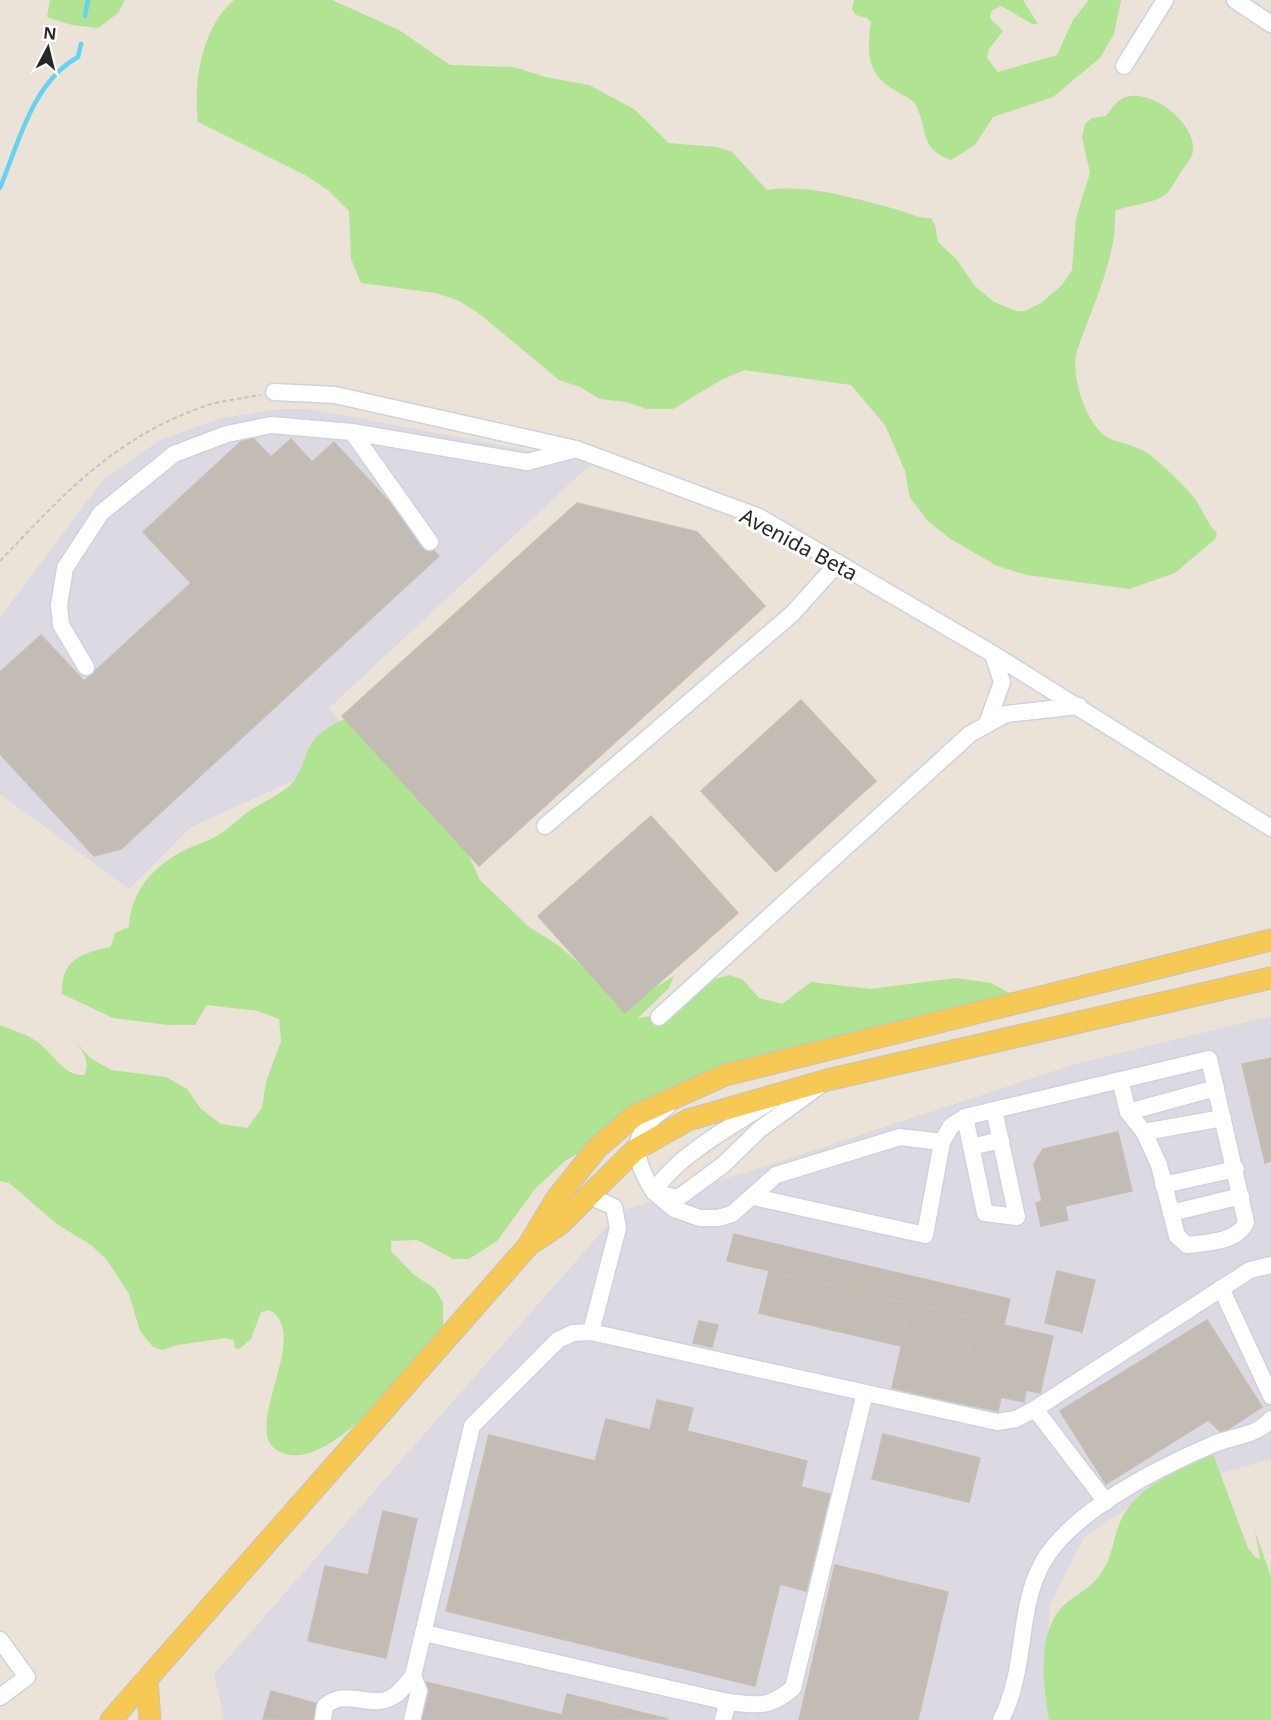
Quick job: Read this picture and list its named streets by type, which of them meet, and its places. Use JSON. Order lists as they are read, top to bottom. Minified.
{"streets":{"street":["Avenida Beta"]},"north":"top"}
